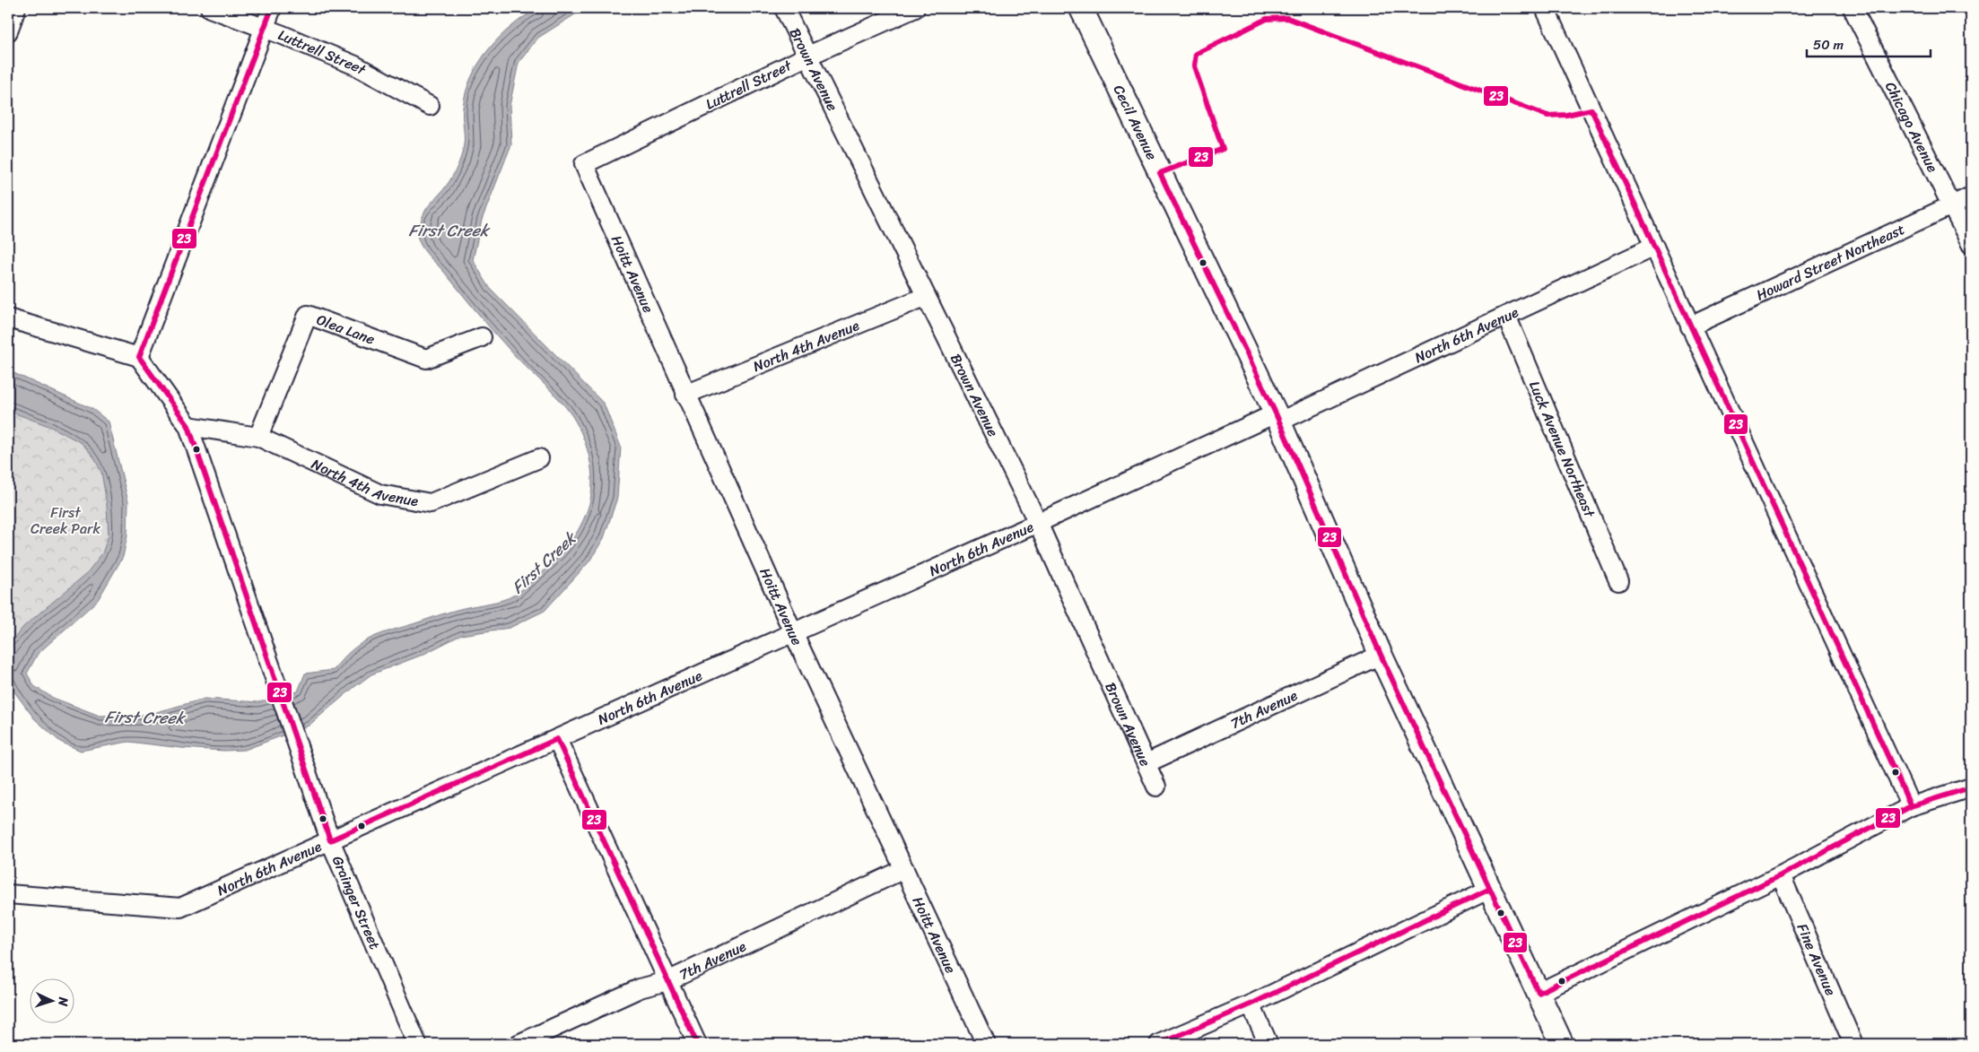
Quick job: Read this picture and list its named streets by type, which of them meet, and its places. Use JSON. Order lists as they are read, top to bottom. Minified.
{"streets":{"street":["Luttrell Street","Brown Avenue","Cecil Avenue","Chicago Avenue","Howard Street Northeast","Hoitt Avenue","Olea Lane","North 6th Avenue","North 4th Avenue","Luck Avenue Northeast","7th Avenue","Grainger Street","Fine Avenue"]},"crossings":[["Luttrell Street","Brown Avenue"],["Luttrell Street","Hoitt Avenue"],["Brown Avenue","North 6th Avenue"],["Brown Avenue","North 4th Avenue"],["Brown Avenue","7th Avenue"],["Cecil Avenue","North 6th Avenue"],["Cecil Avenue","7th Avenue"],["Chicago Avenue","Howard Street Northeast"],["Hoitt Avenue","North 6th Avenue"],["Hoitt Avenue","North 4th Avenue"],["Hoitt Avenue","7th Avenue"],["Olea Lane","North 4th Avenue"],["North 6th Avenue","Luck Avenue Northeast"],["North 6th Avenue","Grainger Street"],["North 4th Avenue","Grainger Street"]],"water":["First Creek"],"parks":["First Creek Park"],"lines":["transit line 23"],"scale_bar":"50 m","north":"right"}
